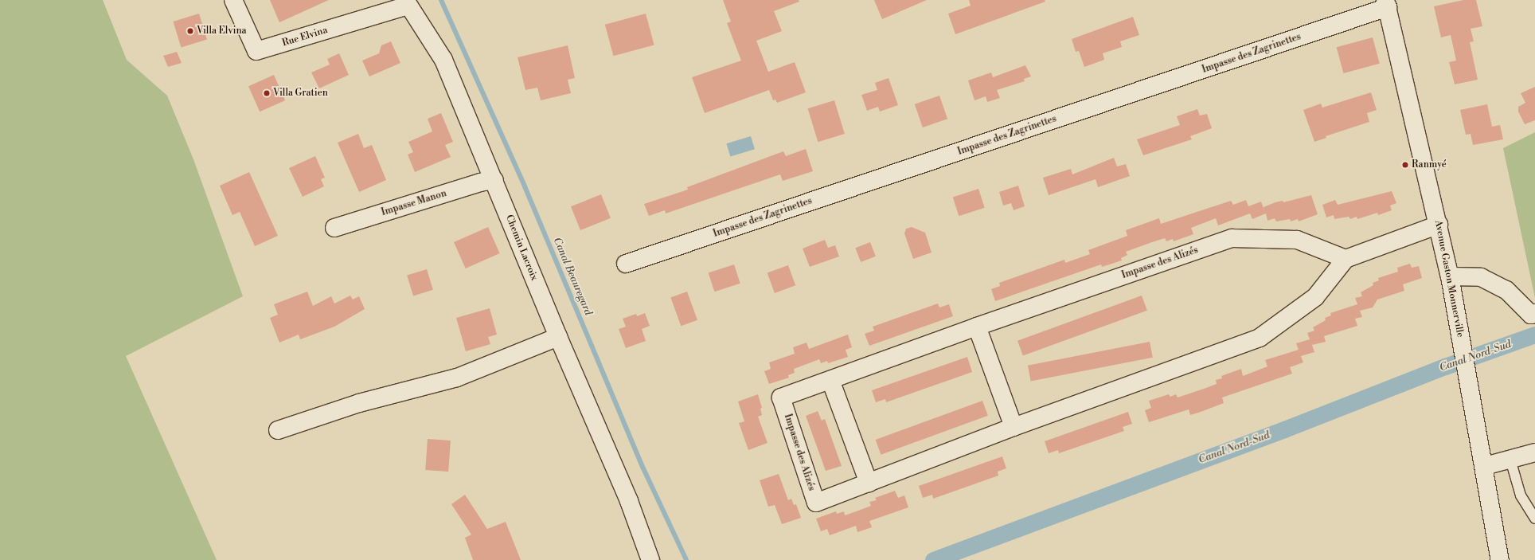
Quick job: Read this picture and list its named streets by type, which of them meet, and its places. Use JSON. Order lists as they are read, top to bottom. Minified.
{"streets":{"street":["Rue Elvina","Impasse des Zagrinettes","Impasse Manon","Chemin Lacroix","Impasse des Alizés","Avenue Gaston Monnerville"]},"crossings":[["Rue Elvina","Chemin Lacroix"],["Impasse des Zagrinettes","Avenue Gaston Monnerville"],["Impasse Manon","Chemin Lacroix"]],"water":["Canal Beauregard","Canal Nord-Sud"],"places":["Villa Elvina","Villa Gratien","Ranmyé"]}
